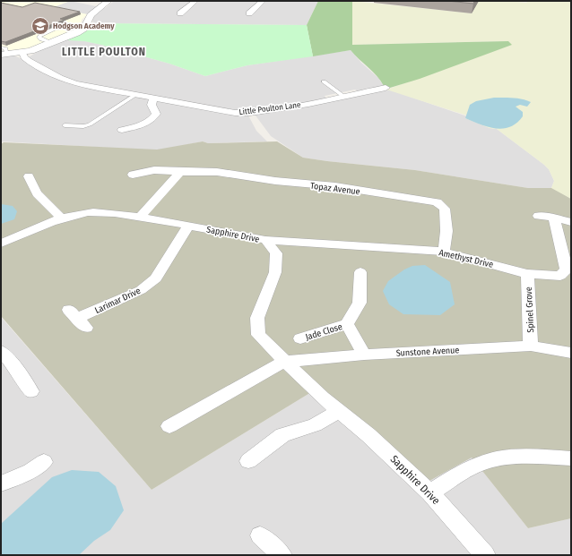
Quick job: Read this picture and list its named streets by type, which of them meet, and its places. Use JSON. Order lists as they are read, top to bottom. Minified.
{"streets":{"street":["Little Poulton Lane","Topaz Avenue","Sapphire Drive","Amethyst Drive","Larimar Drive","Spinel Grove","Jade Close","Sunstone Avenue"]},"crossings":[["Topaz Avenue","Amethyst Drive"],["Sapphire Drive","Amethyst Drive"],["Sapphire Drive","Larimar Drive"],["Sapphire Drive","Sunstone Avenue"],["Amethyst Drive","Spinel Grove"],["Spinel Grove","Sunstone Avenue"],["Jade Close","Sunstone Avenue"]],"districts":["LITTLE POULTON"],"places":{"school or university":["Hodgson Academy"]}}
